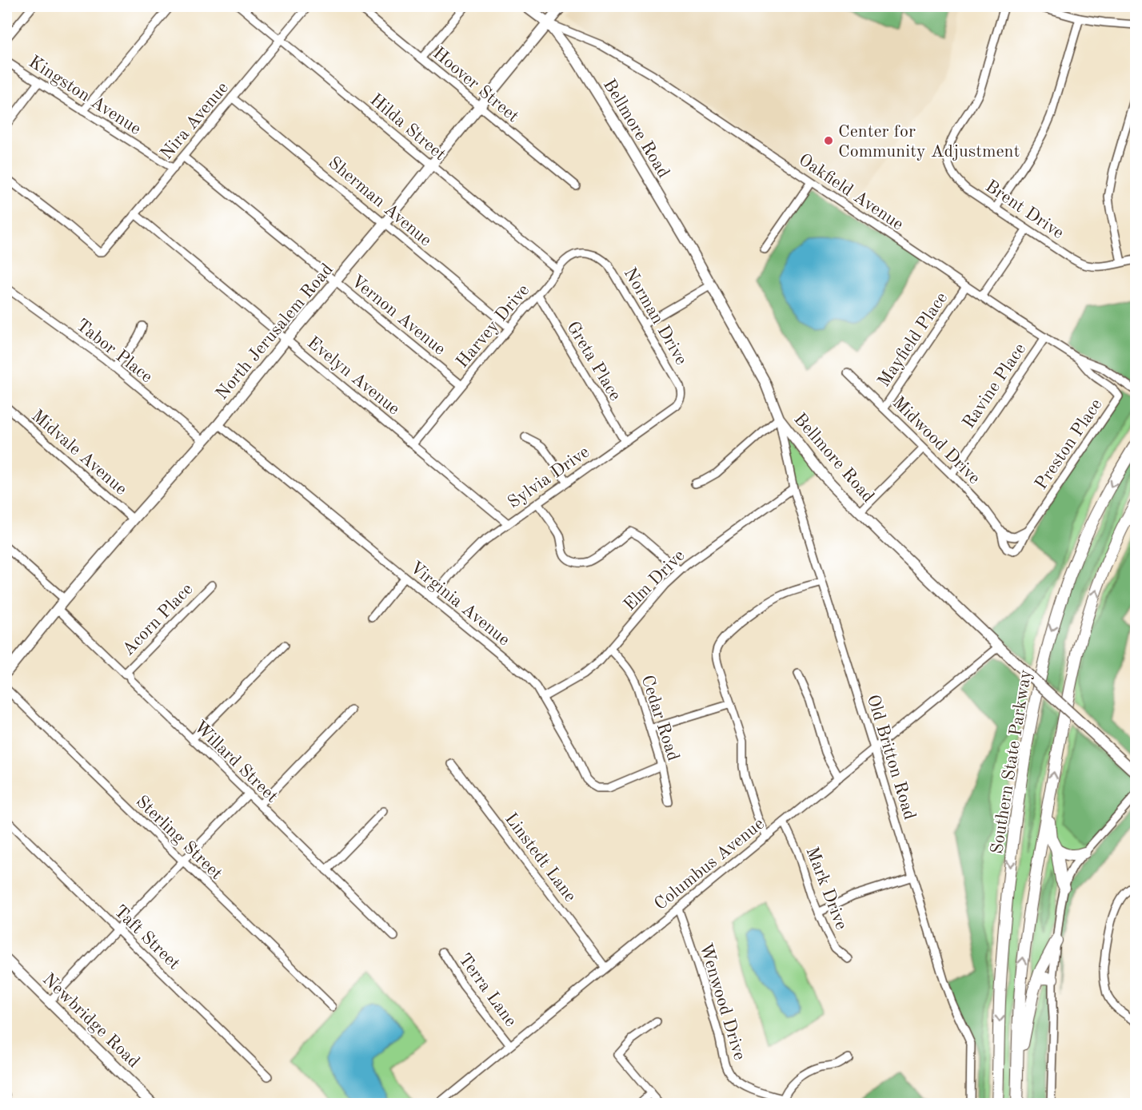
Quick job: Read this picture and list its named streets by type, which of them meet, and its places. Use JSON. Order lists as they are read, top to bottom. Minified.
{"streets":{"highway":["Southern State Parkway"],"main road":["Bellmore Road","North Jerusalem Road","Newbridge Road"],"street":["Hoover Street","Kingston Avenue","Nira Avenue","Hilda Street","Oakfield Avenue","Sherman Avenue","Brent Drive","Vernon Avenue","Norman Drive","Harvey Drive","Mayfield Place","Tabor Place","Greta Place","Evelyn Avenue","Ravine Place","Midwood Drive","Preston Place","Midvale Avenue","Sylvia Drive","Elm Drive","Virginia Avenue","Acorn Place","Cedar Road","Old Britton Road","Willard Street","Sterling Street","Linstedt Lane","Columbus Avenue","Mark Drive","Taft Street","Terra Lane","Wenwood Drive"]},"crossings":[["Hoover Street","North Jerusalem Road"],["Kingston Avenue","Nira Avenue"],["Nira Avenue","Hilda Street"],["Nira Avenue","Sherman Avenue"],["Nira Avenue","Vernon Avenue"],["Nira Avenue","Evelyn Avenue"],["Hilda Street","Harvey Drive"],["Hilda Street","North Jerusalem Road"],["Bellmore Road","Oakfield Avenue"],["Bellmore Road","North Jerusalem Road"],["Bellmore Road","Old Britton Road"],["Bellmore Road","Columbus Avenue"],["Oakfield Avenue","North Jerusalem Road"],["Oakfield Avenue","Mayfield Place"],["Oakfield Avenue","Ravine Place"],["Oakfield Avenue","Preston Place"],["Sherman Avenue","Harvey Drive"],["Sherman Avenue","North Jerusalem Road"],["Vernon Avenue","Harvey Drive"],["Vernon Avenue","North Jerusalem Road"],["Norman Drive","Harvey Drive"],["Norman Drive","Sylvia Drive"],["Harvey Drive","Greta Place"],["Harvey Drive","Evelyn Avenue"],["North Jerusalem Road","Tabor Place"],["North Jerusalem Road","Evelyn Avenue"],["North Jerusalem Road","Midvale Avenue"],["North Jerusalem Road","Virginia Avenue"],["North Jerusalem Road","Willard Street"],["Mayfield Place","Midwood Drive"],["Greta Place","Sylvia Drive"],["Evelyn Avenue","Sylvia Drive"],["Ravine Place","Midwood Drive"],["Midwood Drive","Preston Place"],["Sylvia Drive","Virginia Avenue"],["Elm Drive","Virginia Avenue"],["Elm Drive","Cedar Road"],["Elm Drive","Old Britton Road"],["Virginia Avenue","Cedar Road"],["Acorn Place","Willard Street"],["Old Britton Road","Columbus Avenue"],["Linstedt Lane","Columbus Avenue"],["Columbus Avenue","Mark Drive"],["Columbus Avenue","Terra Lane"],["Columbus Avenue","Wenwood Drive"]],"places":["Center for Community Adjustment"]}
